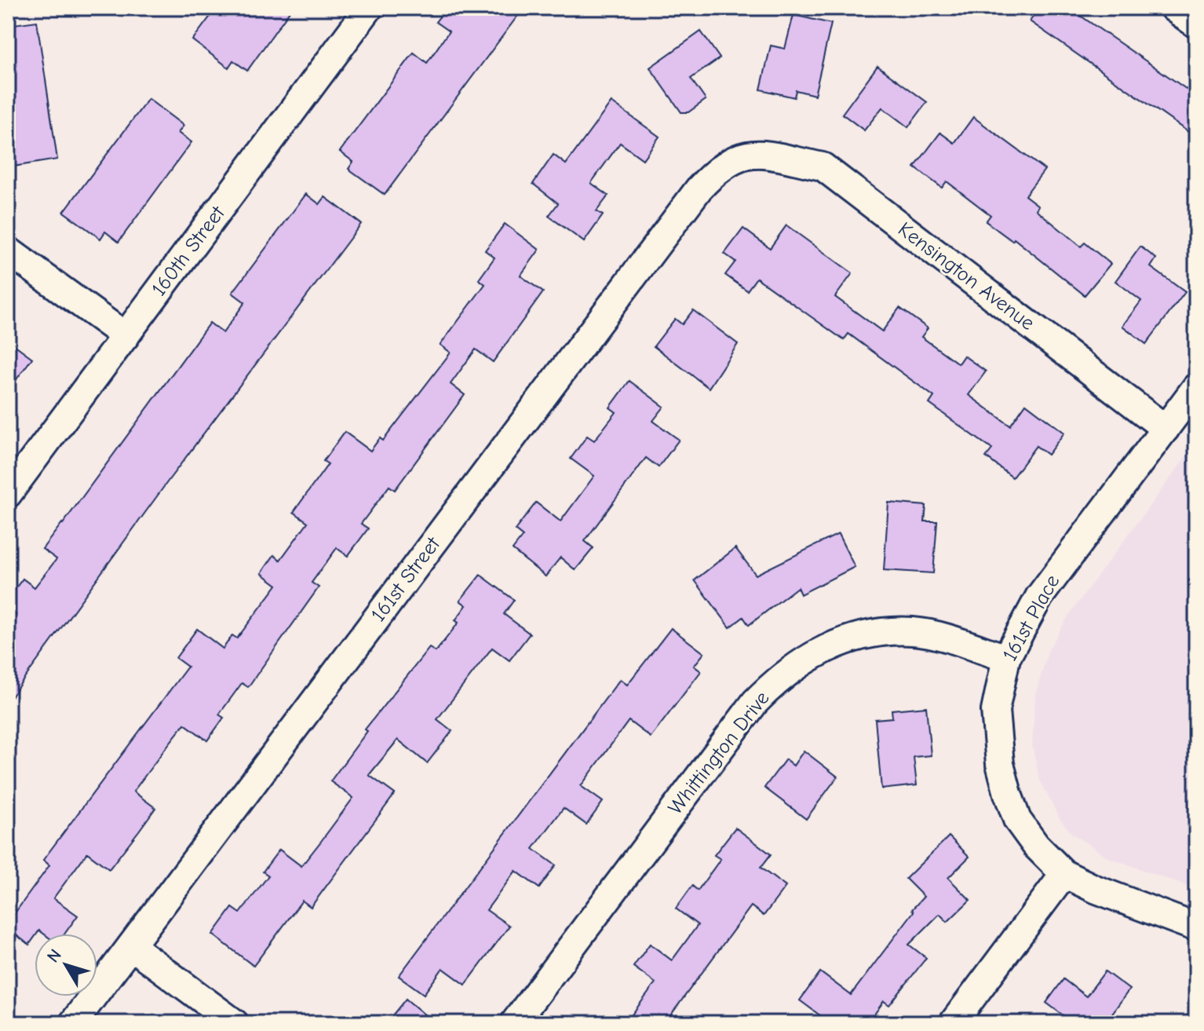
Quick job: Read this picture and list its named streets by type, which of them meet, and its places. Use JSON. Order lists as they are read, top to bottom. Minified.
{"streets":{"street":["160th Street","Kensington Avenue","161st Street","161st Place","Whittington Drive"]},"crossings":[["Kensington Avenue","161st Street"],["Kensington Avenue","161st Place"],["161st Place","Whittington Drive"]],"north":"top left"}
